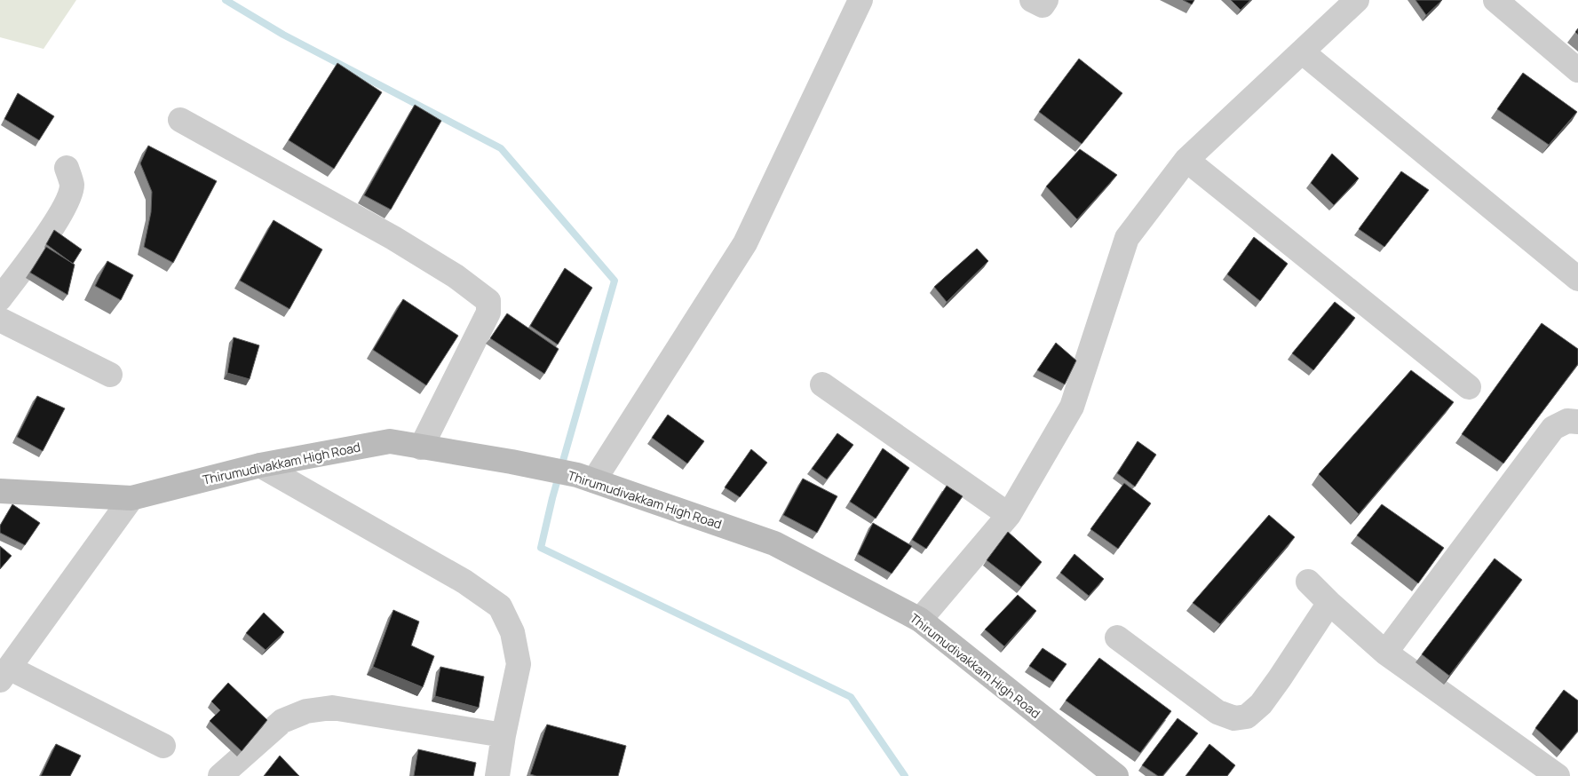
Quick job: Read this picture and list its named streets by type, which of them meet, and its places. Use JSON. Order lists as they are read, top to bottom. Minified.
{"streets":{"street":["Thirumudivakkam High Road"]}}
